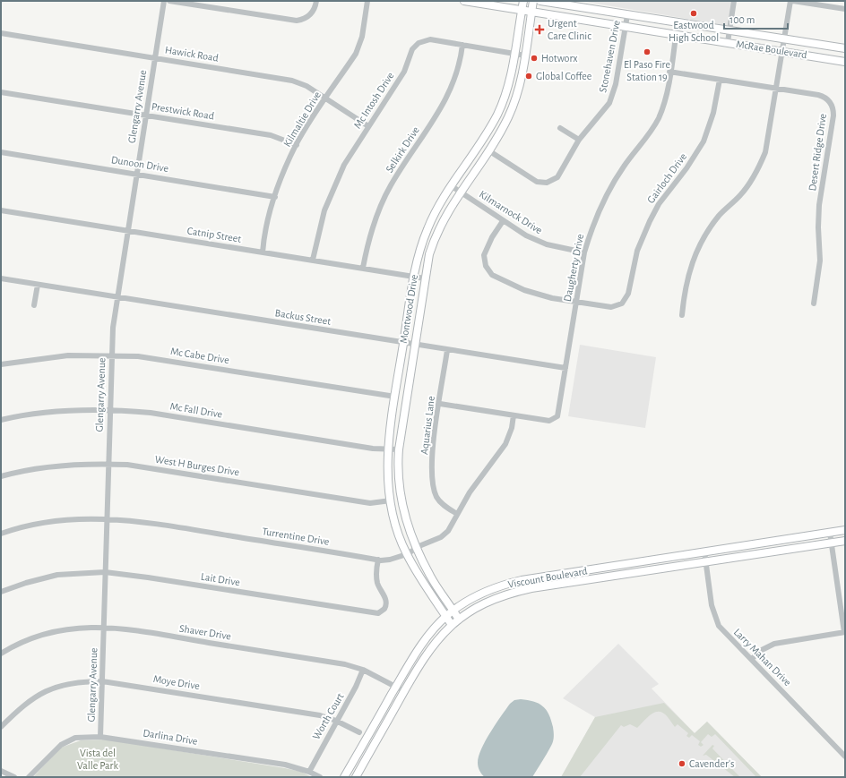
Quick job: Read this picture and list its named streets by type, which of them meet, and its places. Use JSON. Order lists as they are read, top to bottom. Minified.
{"streets":{"main road":["McRae Boulevard","Montwood Drive","Viscount Boulevard"],"street":["Hawick Road","Stonehaven Drive","Mc Intosh Drive","Glengarry Avenue","Prestwick Road","Kilmaltie Drive","Selkirk Drive","Desert Ridge Drive","Dunoon Drive","Gairloch Drive","Kilmarnock Drive","Catnip Street","Daugherty Drive","Backus Street","Mc Cabe Drive","Mc Fall Drive","Aquarius Lane","West H Burges Drive","Turrentine Drive","Lait Drive","Shaver Drive","Larry Mahan Drive","Moye Drive","Worth Court","Darlina Drive"]},"crossings":[["McRae Boulevard","Stonehaven Drive"],["McRae Boulevard","Daugherty Drive"],["McRae Boulevard","Montwood Drive"],["Hawick Road","Mc Intosh Drive"],["Hawick Road","Glengarry Avenue"],["Hawick Road","Kilmaltie Drive"],["Stonehaven Drive","Montwood Drive"],["Mc Intosh Drive","Selkirk Drive"],["Mc Intosh Drive","Catnip Street"],["Mc Intosh Drive","Montwood Drive"],["Glengarry Avenue","Prestwick Road"],["Glengarry Avenue","Dunoon Drive"],["Glengarry Avenue","Catnip Street"],["Glengarry Avenue","Backus Street"],["Glengarry Avenue","Mc Cabe Drive"],["Glengarry Avenue","Mc Fall Drive"],["Glengarry Avenue","West H Burges Drive"],["Glengarry Avenue","Turrentine Drive"],["Glengarry Avenue","Lait Drive"],["Glengarry Avenue","Shaver Drive"],["Glengarry Avenue","Moye Drive"],["Glengarry Avenue","Darlina Drive"],["Prestwick Road","Kilmaltie Drive"],["Kilmaltie Drive","Dunoon Drive"],["Kilmaltie Drive","Catnip Street"],["Selkirk Drive","Catnip Street"],["Desert Ridge Drive","Gairloch Drive"],["Desert Ridge Drive","Daugherty Drive"],["Gairloch Drive","Kilmarnock Drive"],["Gairloch Drive","Daugherty Drive"],["Kilmarnock Drive","Daugherty Drive"],["Kilmarnock Drive","Montwood Drive"],["Catnip Street","Montwood Drive"],["Daugherty Drive","Backus Street"],["Daugherty Drive","Aquarius Lane"],["Daugherty Drive","Turrentine Drive"],["Montwood Drive","Backus Street"],["Montwood Drive","Mc Cabe Drive"],["Montwood Drive","Mc Fall Drive"],["Montwood Drive","West H Burges Drive"],["Montwood Drive","Turrentine Drive"],["Montwood Drive","Viscount Boulevard"],["Backus Street","Aquarius Lane"],["Aquarius Lane","Turrentine Drive"],["Turrentine Drive","Lait Drive"],["Viscount Boulevard","Shaver Drive"],["Viscount Boulevard","Larry Mahan Drive"],["Shaver Drive","Worth Court"],["Moye Drive","Worth Court"],["Worth Court","Darlina Drive"]],"parks":["Vista del Valle Park"],"places":{"other":["Eastwood High School","El Paso Fire Station 19","Hotworx","Global Coffee","Cavender's"],"health":["Urgent Care Clinic"]},"scale_bar":"100 m"}
